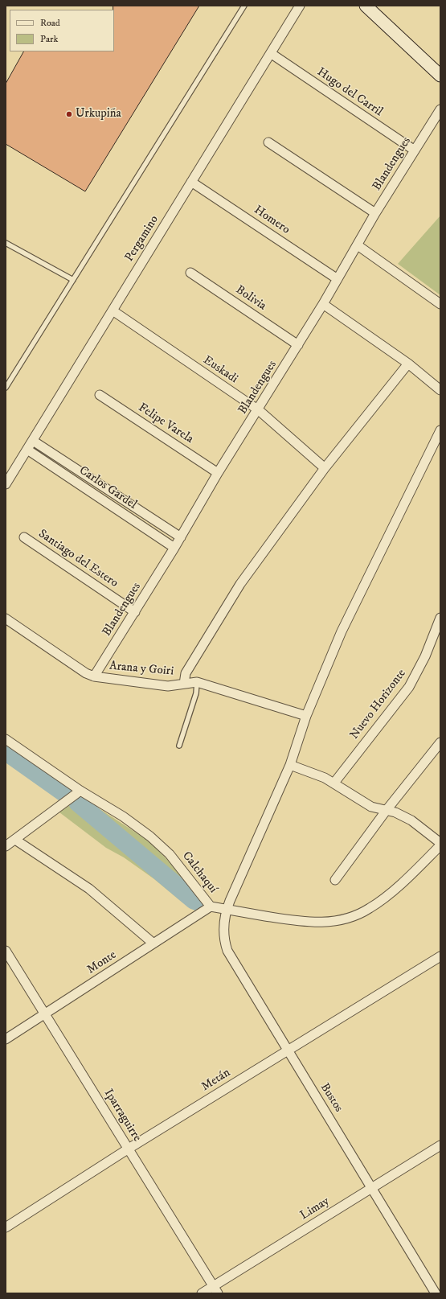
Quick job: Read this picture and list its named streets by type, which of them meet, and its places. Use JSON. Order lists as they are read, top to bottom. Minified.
{"streets":{"street":["Hugo del Carril","Blandengues","Homero","Pergamino","Bolivia","Euskadi","Felipe Varela","Carlos Gardel","Santiago del Estero","Arana y Goiri","Nuevo Horizonte","Calchaquí","Monte","Metán","Bustos","Iparraguirre","Limay"]},"crossings":[["Hugo del Carril","Blandengues"],["Hugo del Carril","Pergamino"],["Blandengues","Homero"],["Blandengues","Bolivia"],["Blandengues","Euskadi"],["Blandengues","Felipe Varela"],["Blandengues","Carlos Gardel"],["Blandengues","Santiago del Estero"],["Blandengues","Arana y Goiri"],["Homero","Pergamino"],["Pergamino","Euskadi"],["Pergamino","Carlos Gardel"],["Arana y Goiri","Bustos"],["Calchaquí","Monte"],["Calchaquí","Bustos"],["Monte","Iparraguirre"],["Metán","Bustos"],["Metán","Iparraguirre"],["Bustos","Limay"],["Iparraguirre","Limay"]],"places":["Urkupiña"],"legend":["Road","Park"]}
